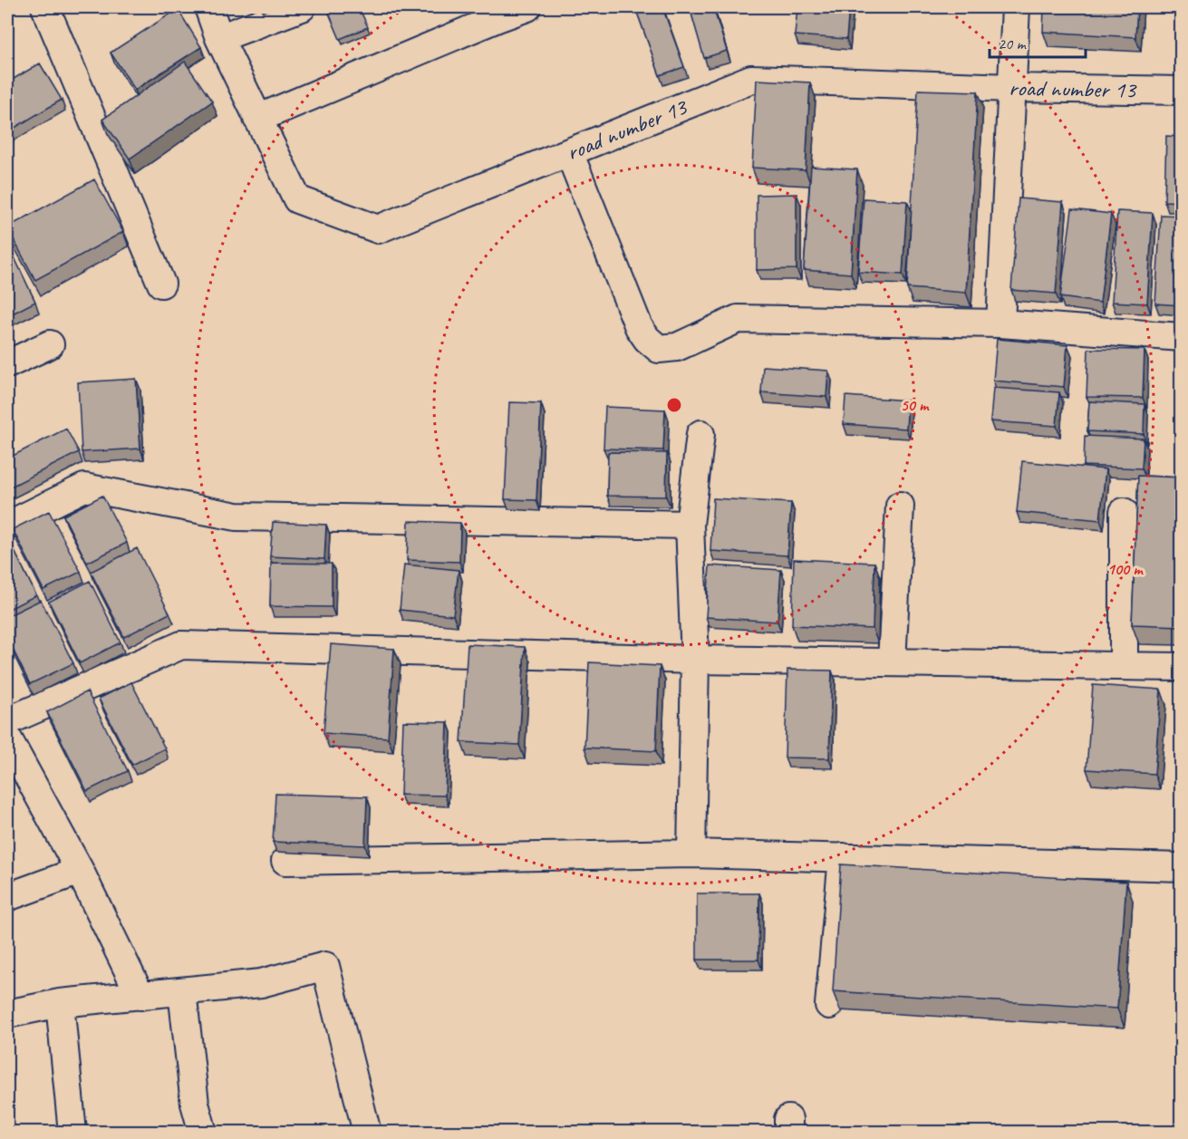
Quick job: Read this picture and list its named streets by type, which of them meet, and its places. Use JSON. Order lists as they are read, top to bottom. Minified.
{"streets":{"street":["road number 13"]},"scale_bar":"20 m","rings":["50 m","100 m"]}
